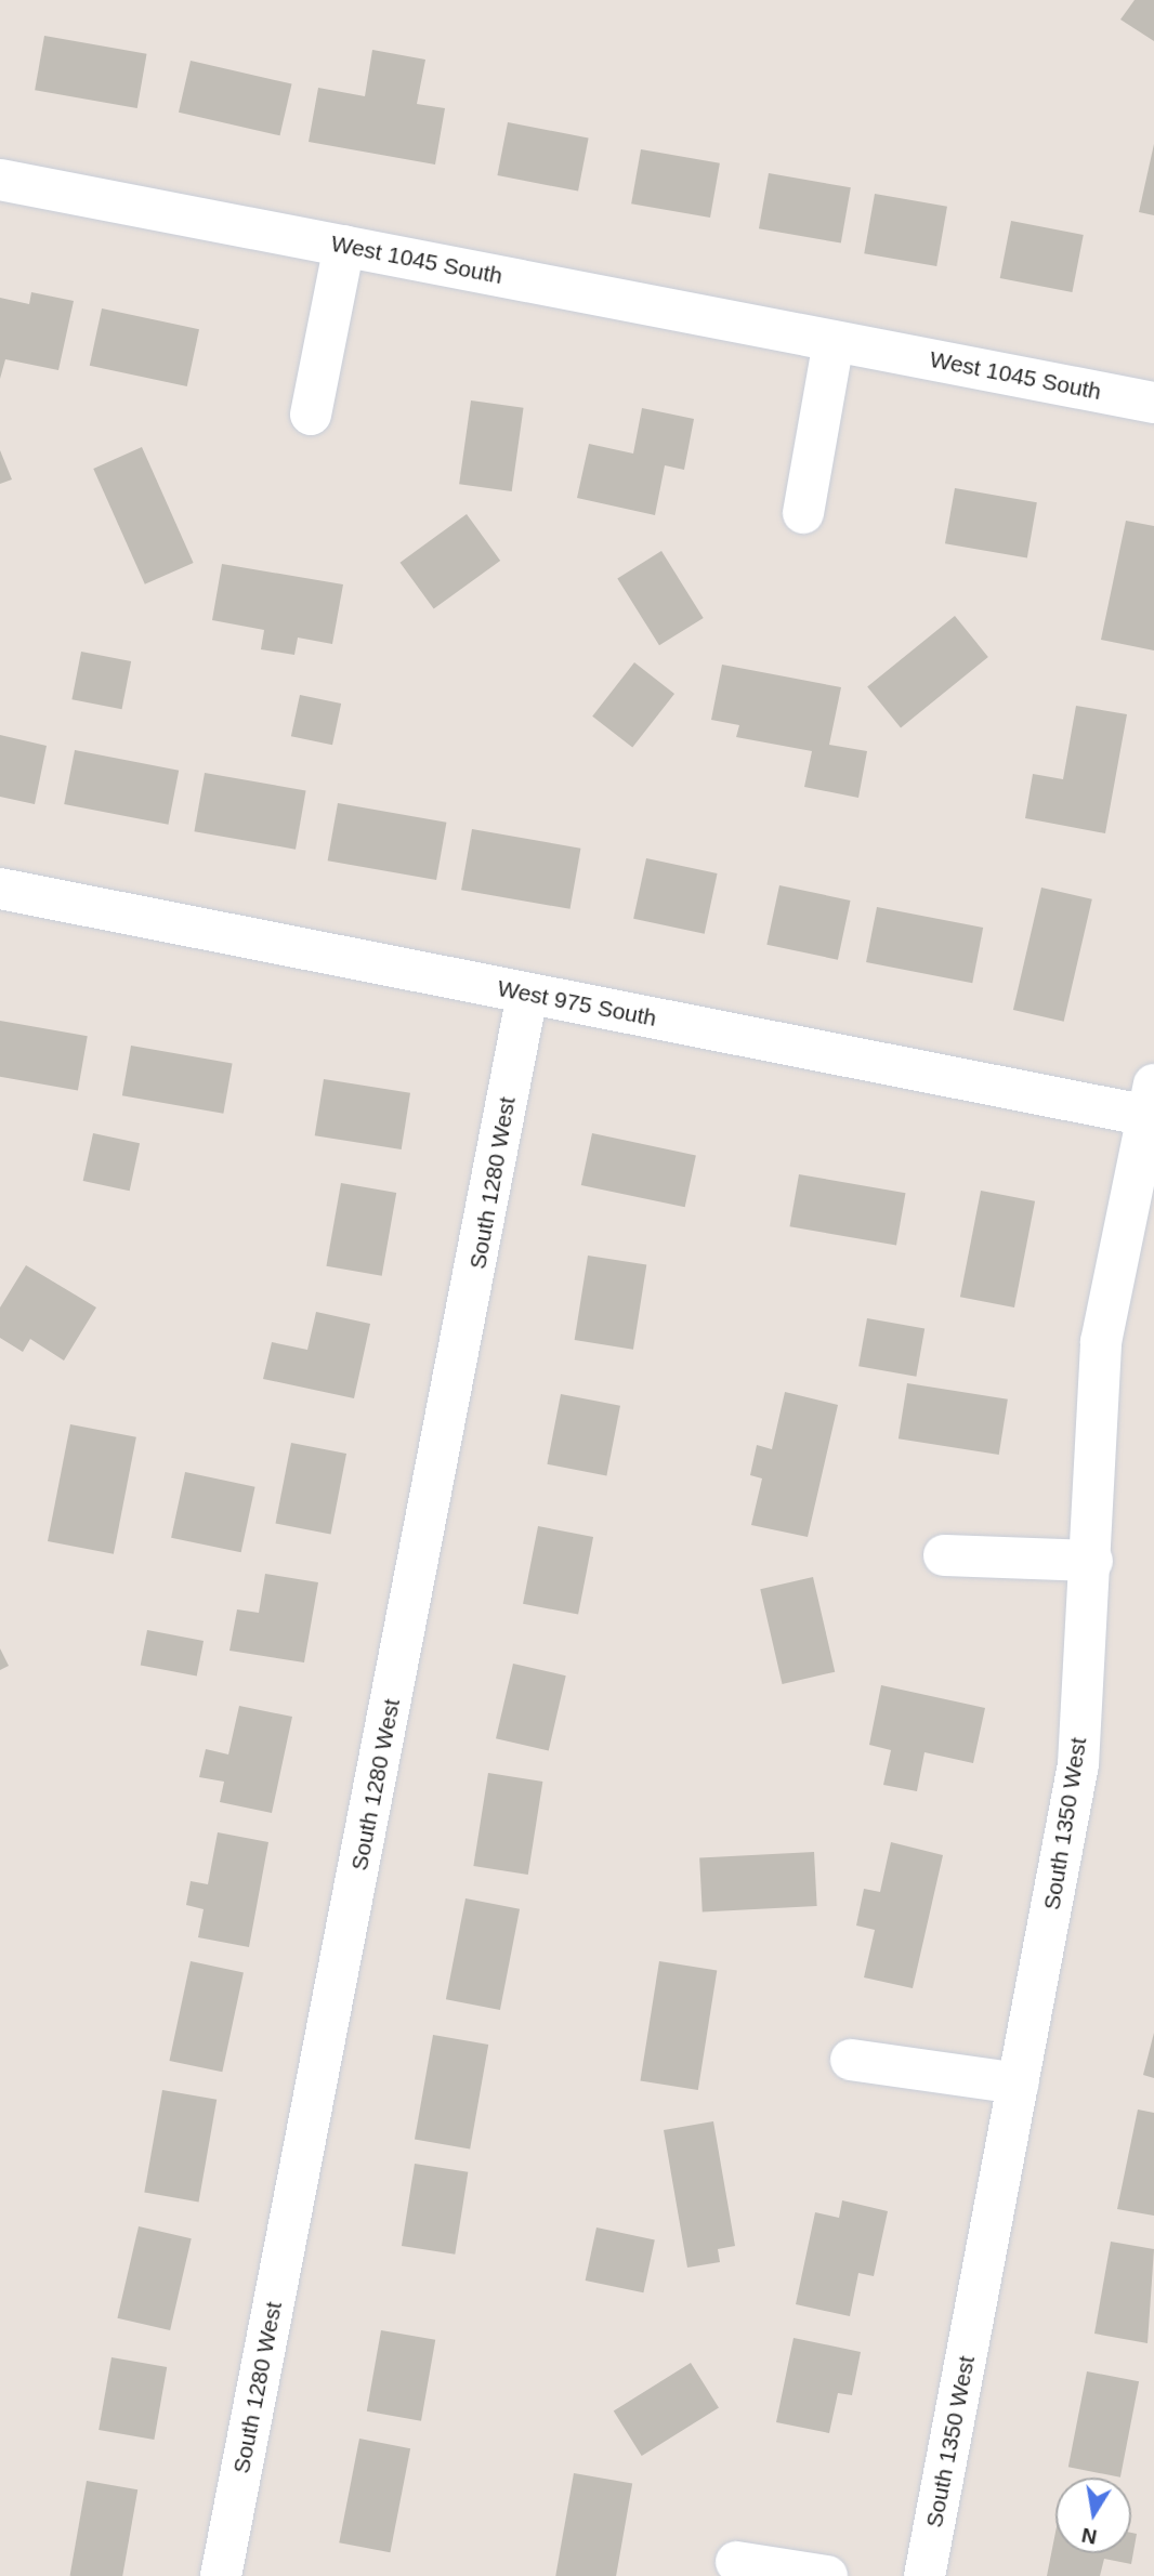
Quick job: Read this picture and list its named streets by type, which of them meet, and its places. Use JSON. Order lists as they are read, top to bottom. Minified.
{"streets":{"street":["West 1045 South","West 975 South","South 1280 West","South 1350 West"]},"crossings":[["West 975 South","South 1280 West"],["West 975 South","South 1350 West"]],"north":"bottom"}
